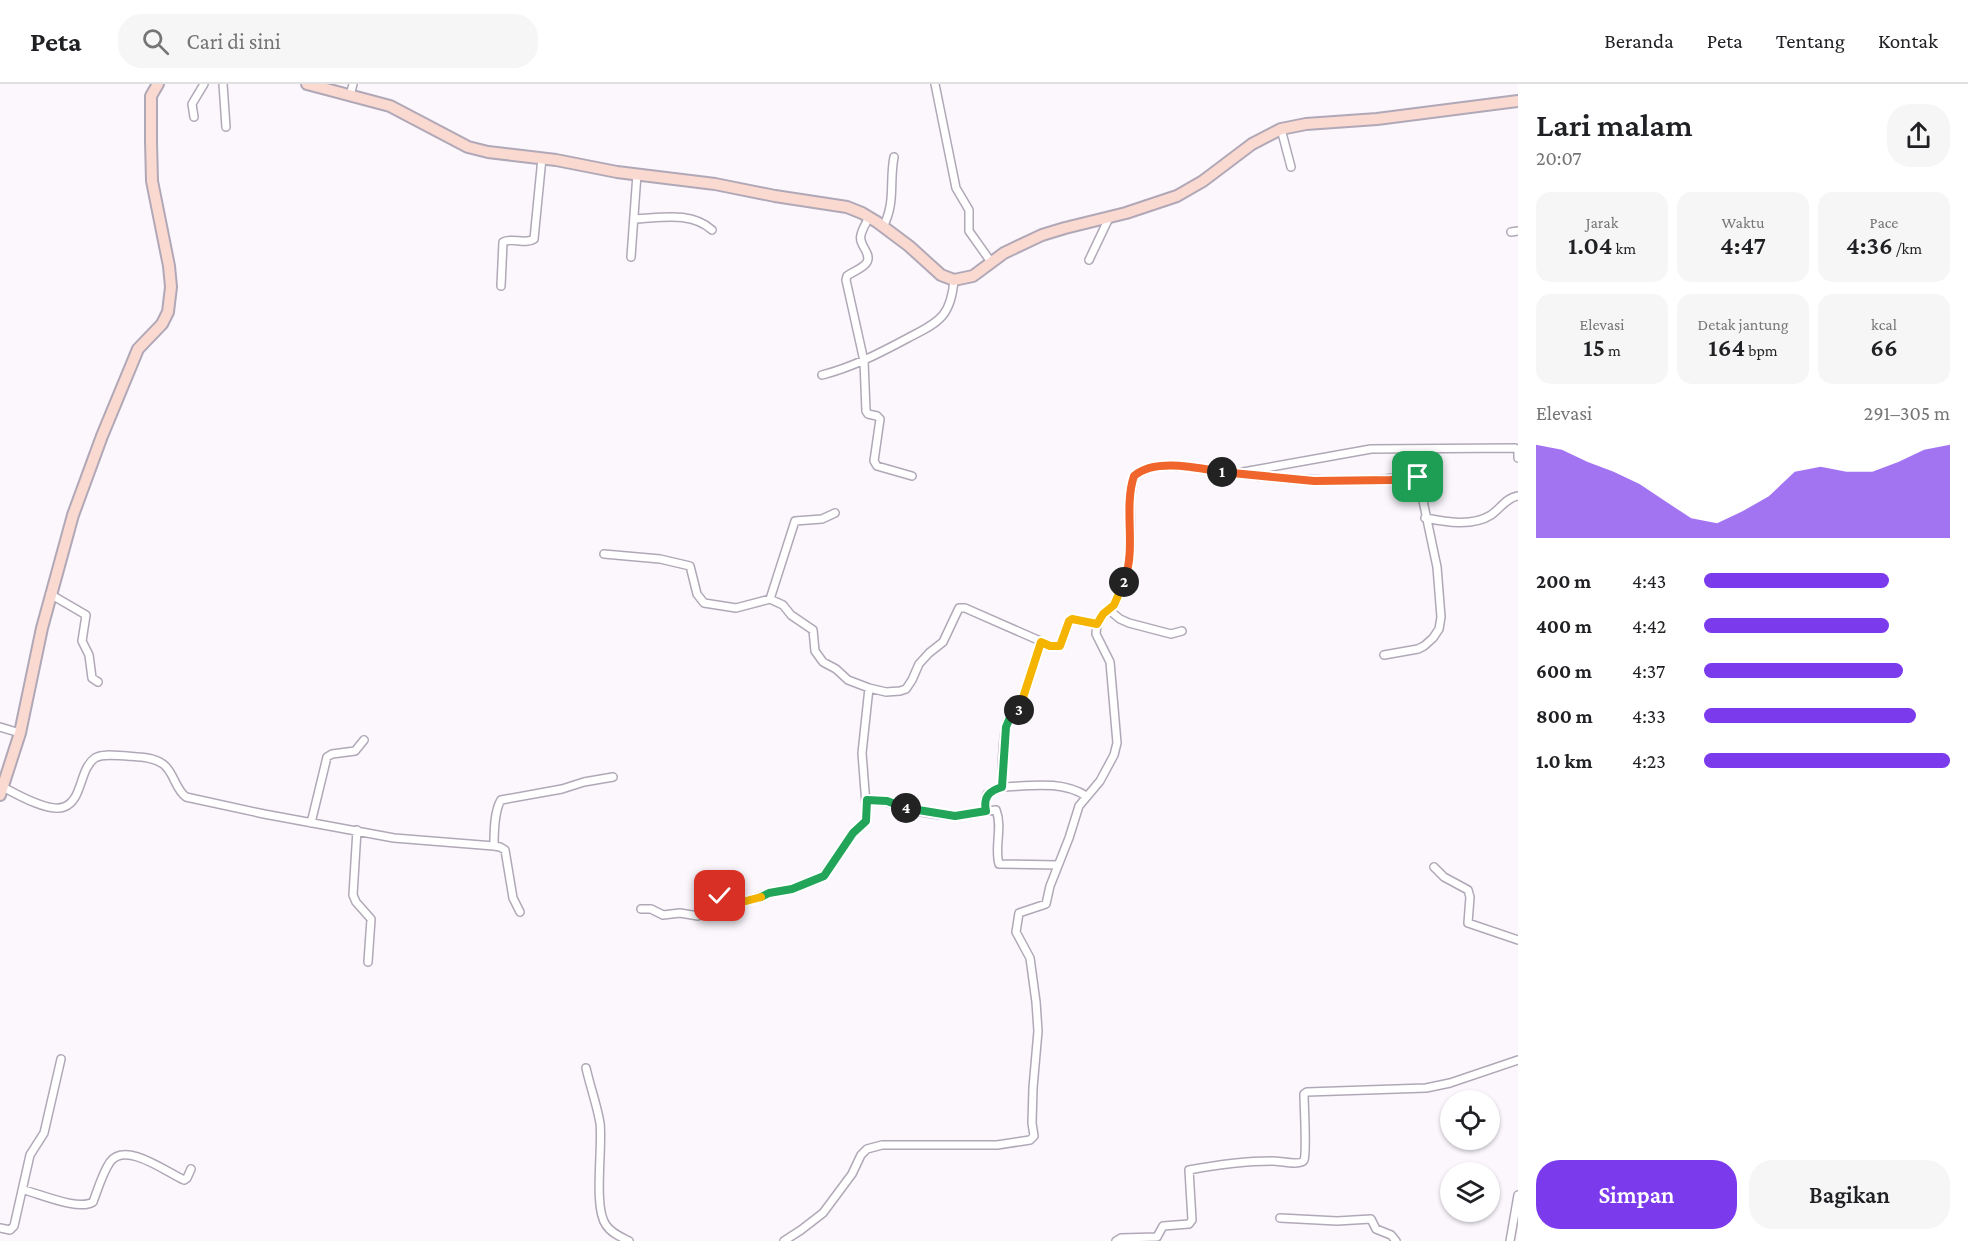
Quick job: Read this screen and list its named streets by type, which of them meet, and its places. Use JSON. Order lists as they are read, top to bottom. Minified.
{"page":{"header":"Peta","search":"Cari di sini","nav":["Beranda","Peta","Tentang","Kontak"],"heading":["Lari malam","20:07"],"stats":[["Jarak","1.04 km"],["Waktu","4:47"],["Pace","4:36 /km"],["Elevasi","15 m"],["Detak jantung","164 bpm"],["kcal","66"]],"chart":["Elevasi","291–305 m"],"pins":["1","2","3","4"],"list":[{"name":"200 m","note":"4:43"},{"name":"400 m","note":"4:42"},{"name":"600 m","note":"4:37"},{"name":"800 m","note":"4:33"},{"name":"1.0 km","note":"4:23"}],"buttons":["Simpan","Bagikan"]}}
